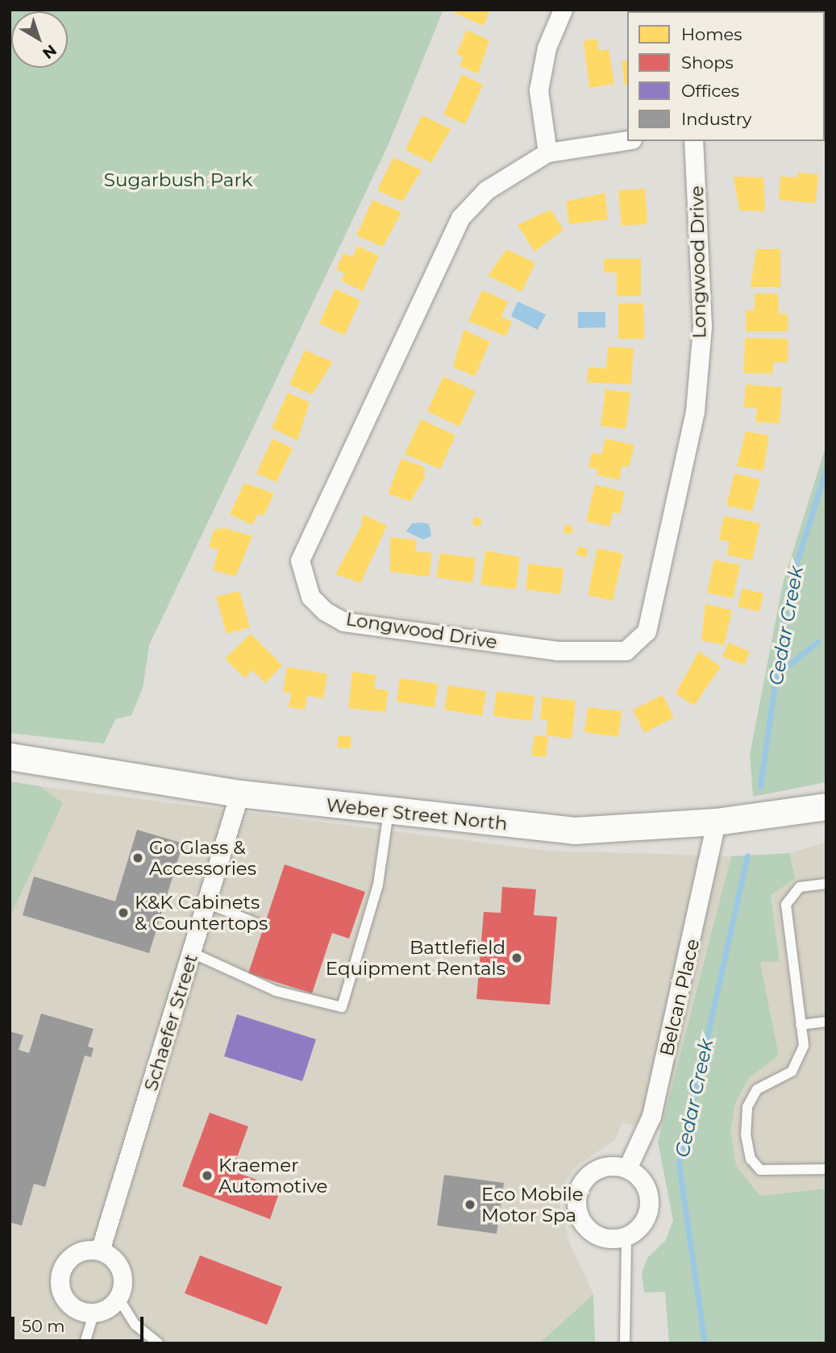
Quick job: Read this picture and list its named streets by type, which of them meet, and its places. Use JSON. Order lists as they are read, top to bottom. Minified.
{"streets":{"main road":["Weber Street North"],"street":["Longwood Drive","Belcan Place","Schaefer Street"]},"crossings":[["Weber Street North","Belcan Place"],["Weber Street North","Schaefer Street"]],"water":["Cedar Creek"],"parks":["Sugarbush Park"],"places":["Go Glass & Accessories","K&K Cabinets & Countertops","Battlefield Equipment Rentals","Kraemer Automotive","Eco Mobile Motor Spa"],"legend":["Homes","Shops","Offices","Industry"],"scale_bar":"50 m","north":"bottom right"}
